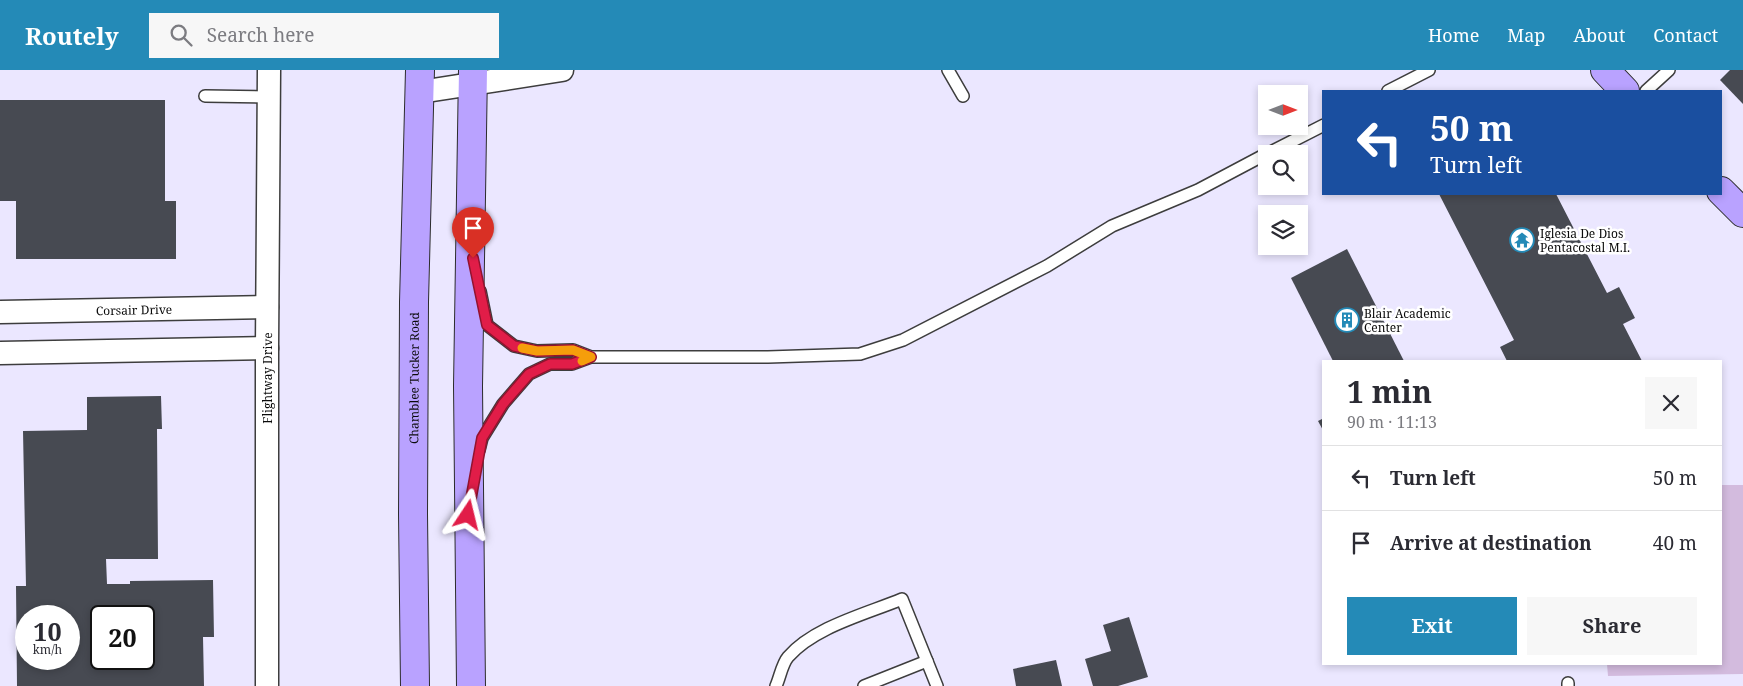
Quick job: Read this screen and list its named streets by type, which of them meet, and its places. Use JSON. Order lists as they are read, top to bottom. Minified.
{"streets":{"main road":["Chamblee Tucker Road"],"street":["Corsair Drive","Flightway Drive"]},"crossings":[["Corsair Drive","Flightway Drive"]],"places":{"temple":["Iglesia De Dios Pentacostal M.I."],"building":["Blair Academic Center"]},"north":"right","page":{"header":"Routely","search":"Search here","nav":["Home","Map","About","Contact"],"turn":["50 m","Turn left"],"heading":["1 min","90 m · 11:13"],"list":[{"name":"Turn left","value":"50 m"},{"name":"Arrive at destination","value":"40 m"}],"buttons":["Exit","Share"],"speed":"10 km/h","limit":"20"}}
